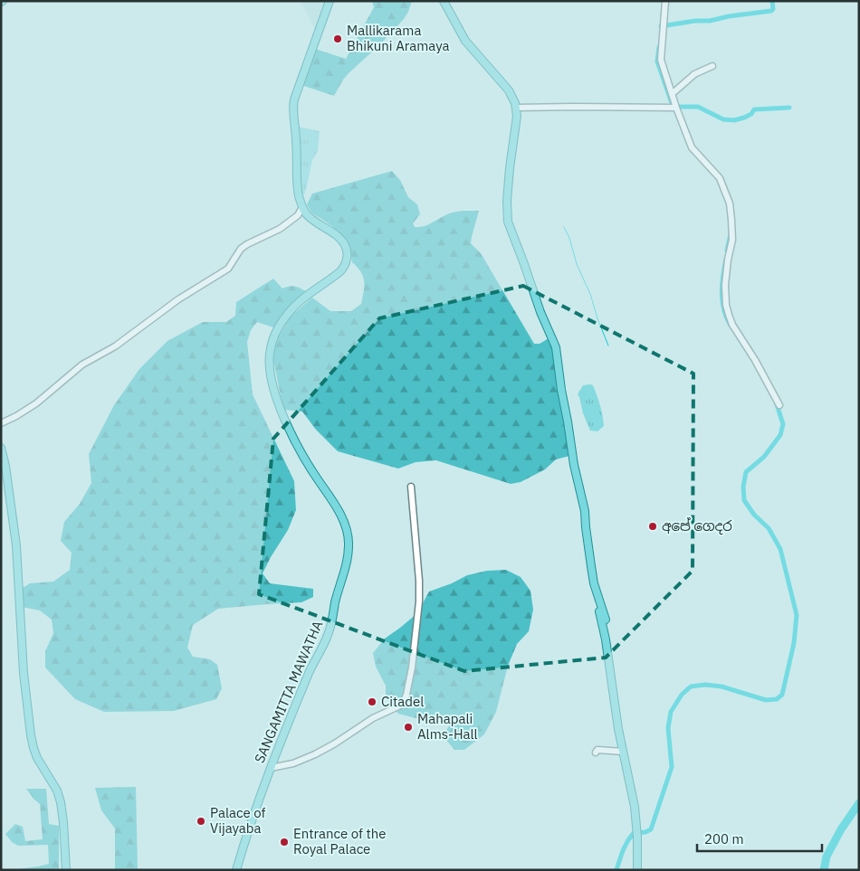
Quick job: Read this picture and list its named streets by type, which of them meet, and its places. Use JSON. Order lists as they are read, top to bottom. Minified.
{"streets":{"main road":["SANGAMITTA MAWATHA"]},"places":["Mallikarama Bhikuni Aramaya","අපේ ගෙදර","Citadel","Mahapali Alms-Hall","Palace of Vijayaba","Entrance of the Royal Palace"],"scale_bar":"200 m"}
